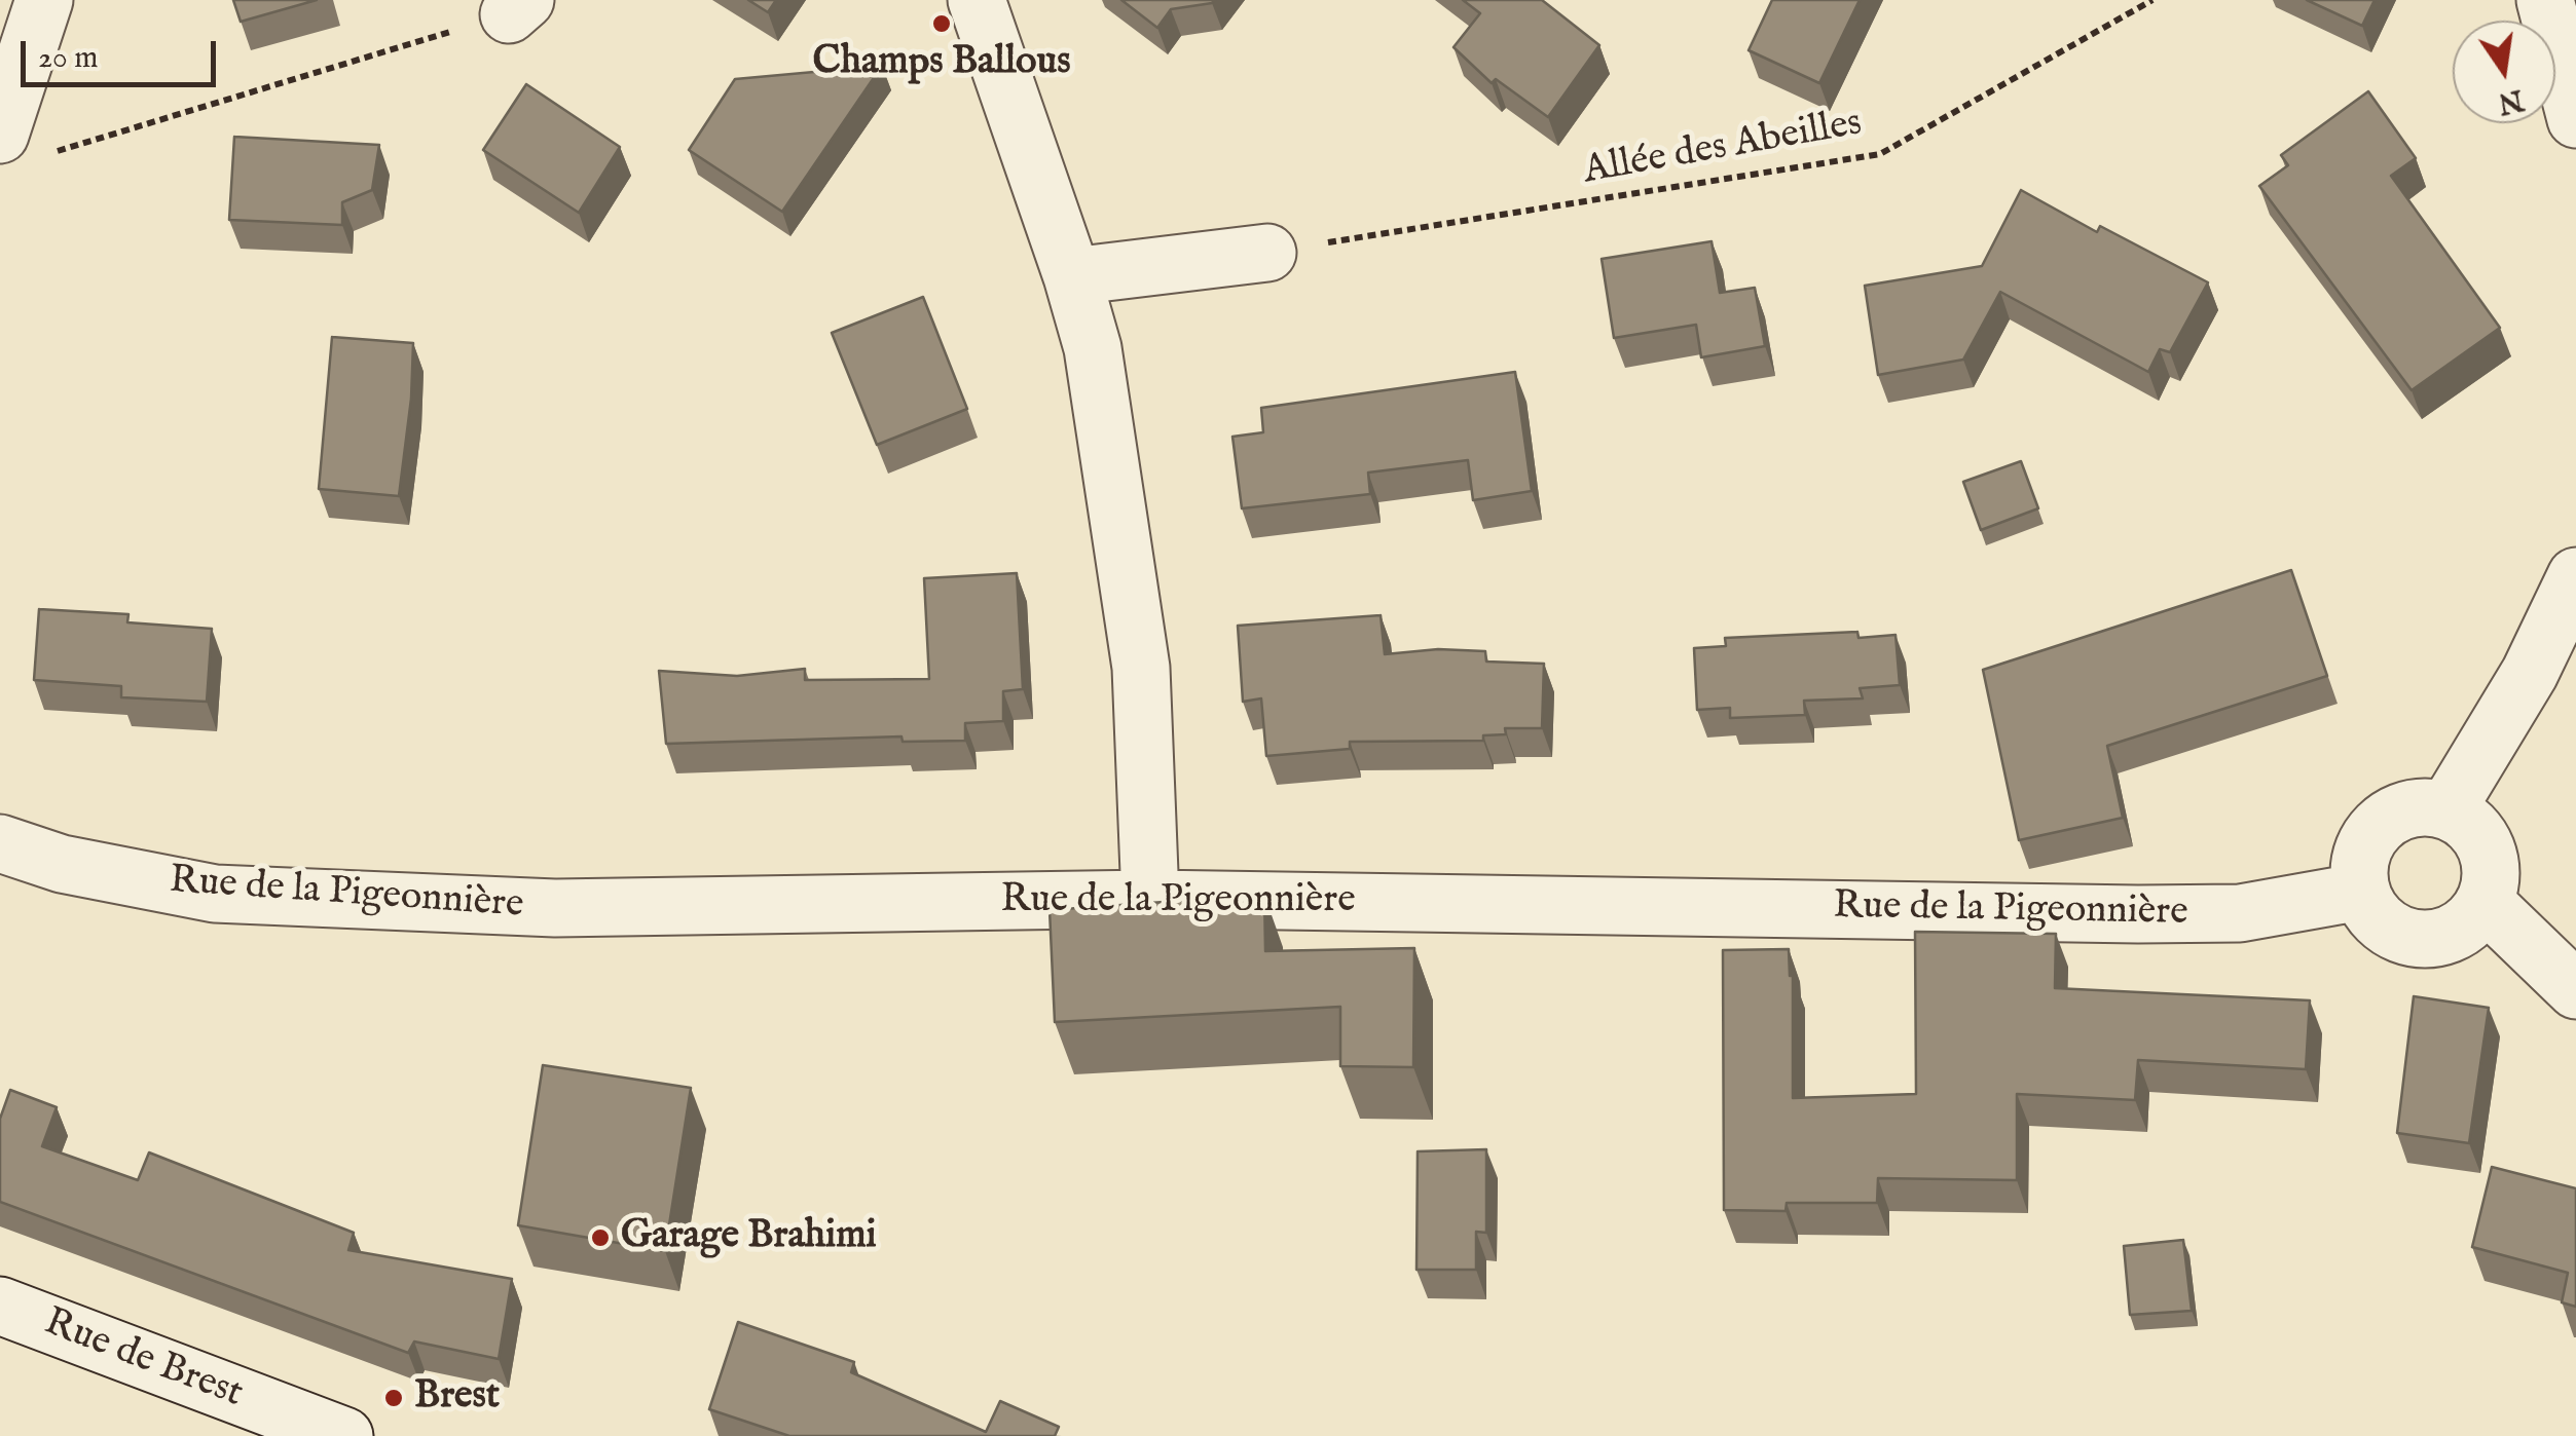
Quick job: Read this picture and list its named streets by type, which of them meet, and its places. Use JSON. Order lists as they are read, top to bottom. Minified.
{"streets":{"street":["Rue de la Pigeonnière","Rue de Brest"],"path":["Allée des Abeilles"]},"places":["Champs Ballous","Garage Brahimi","Brest"],"scale_bar":"20 m","north":"bottom"}
